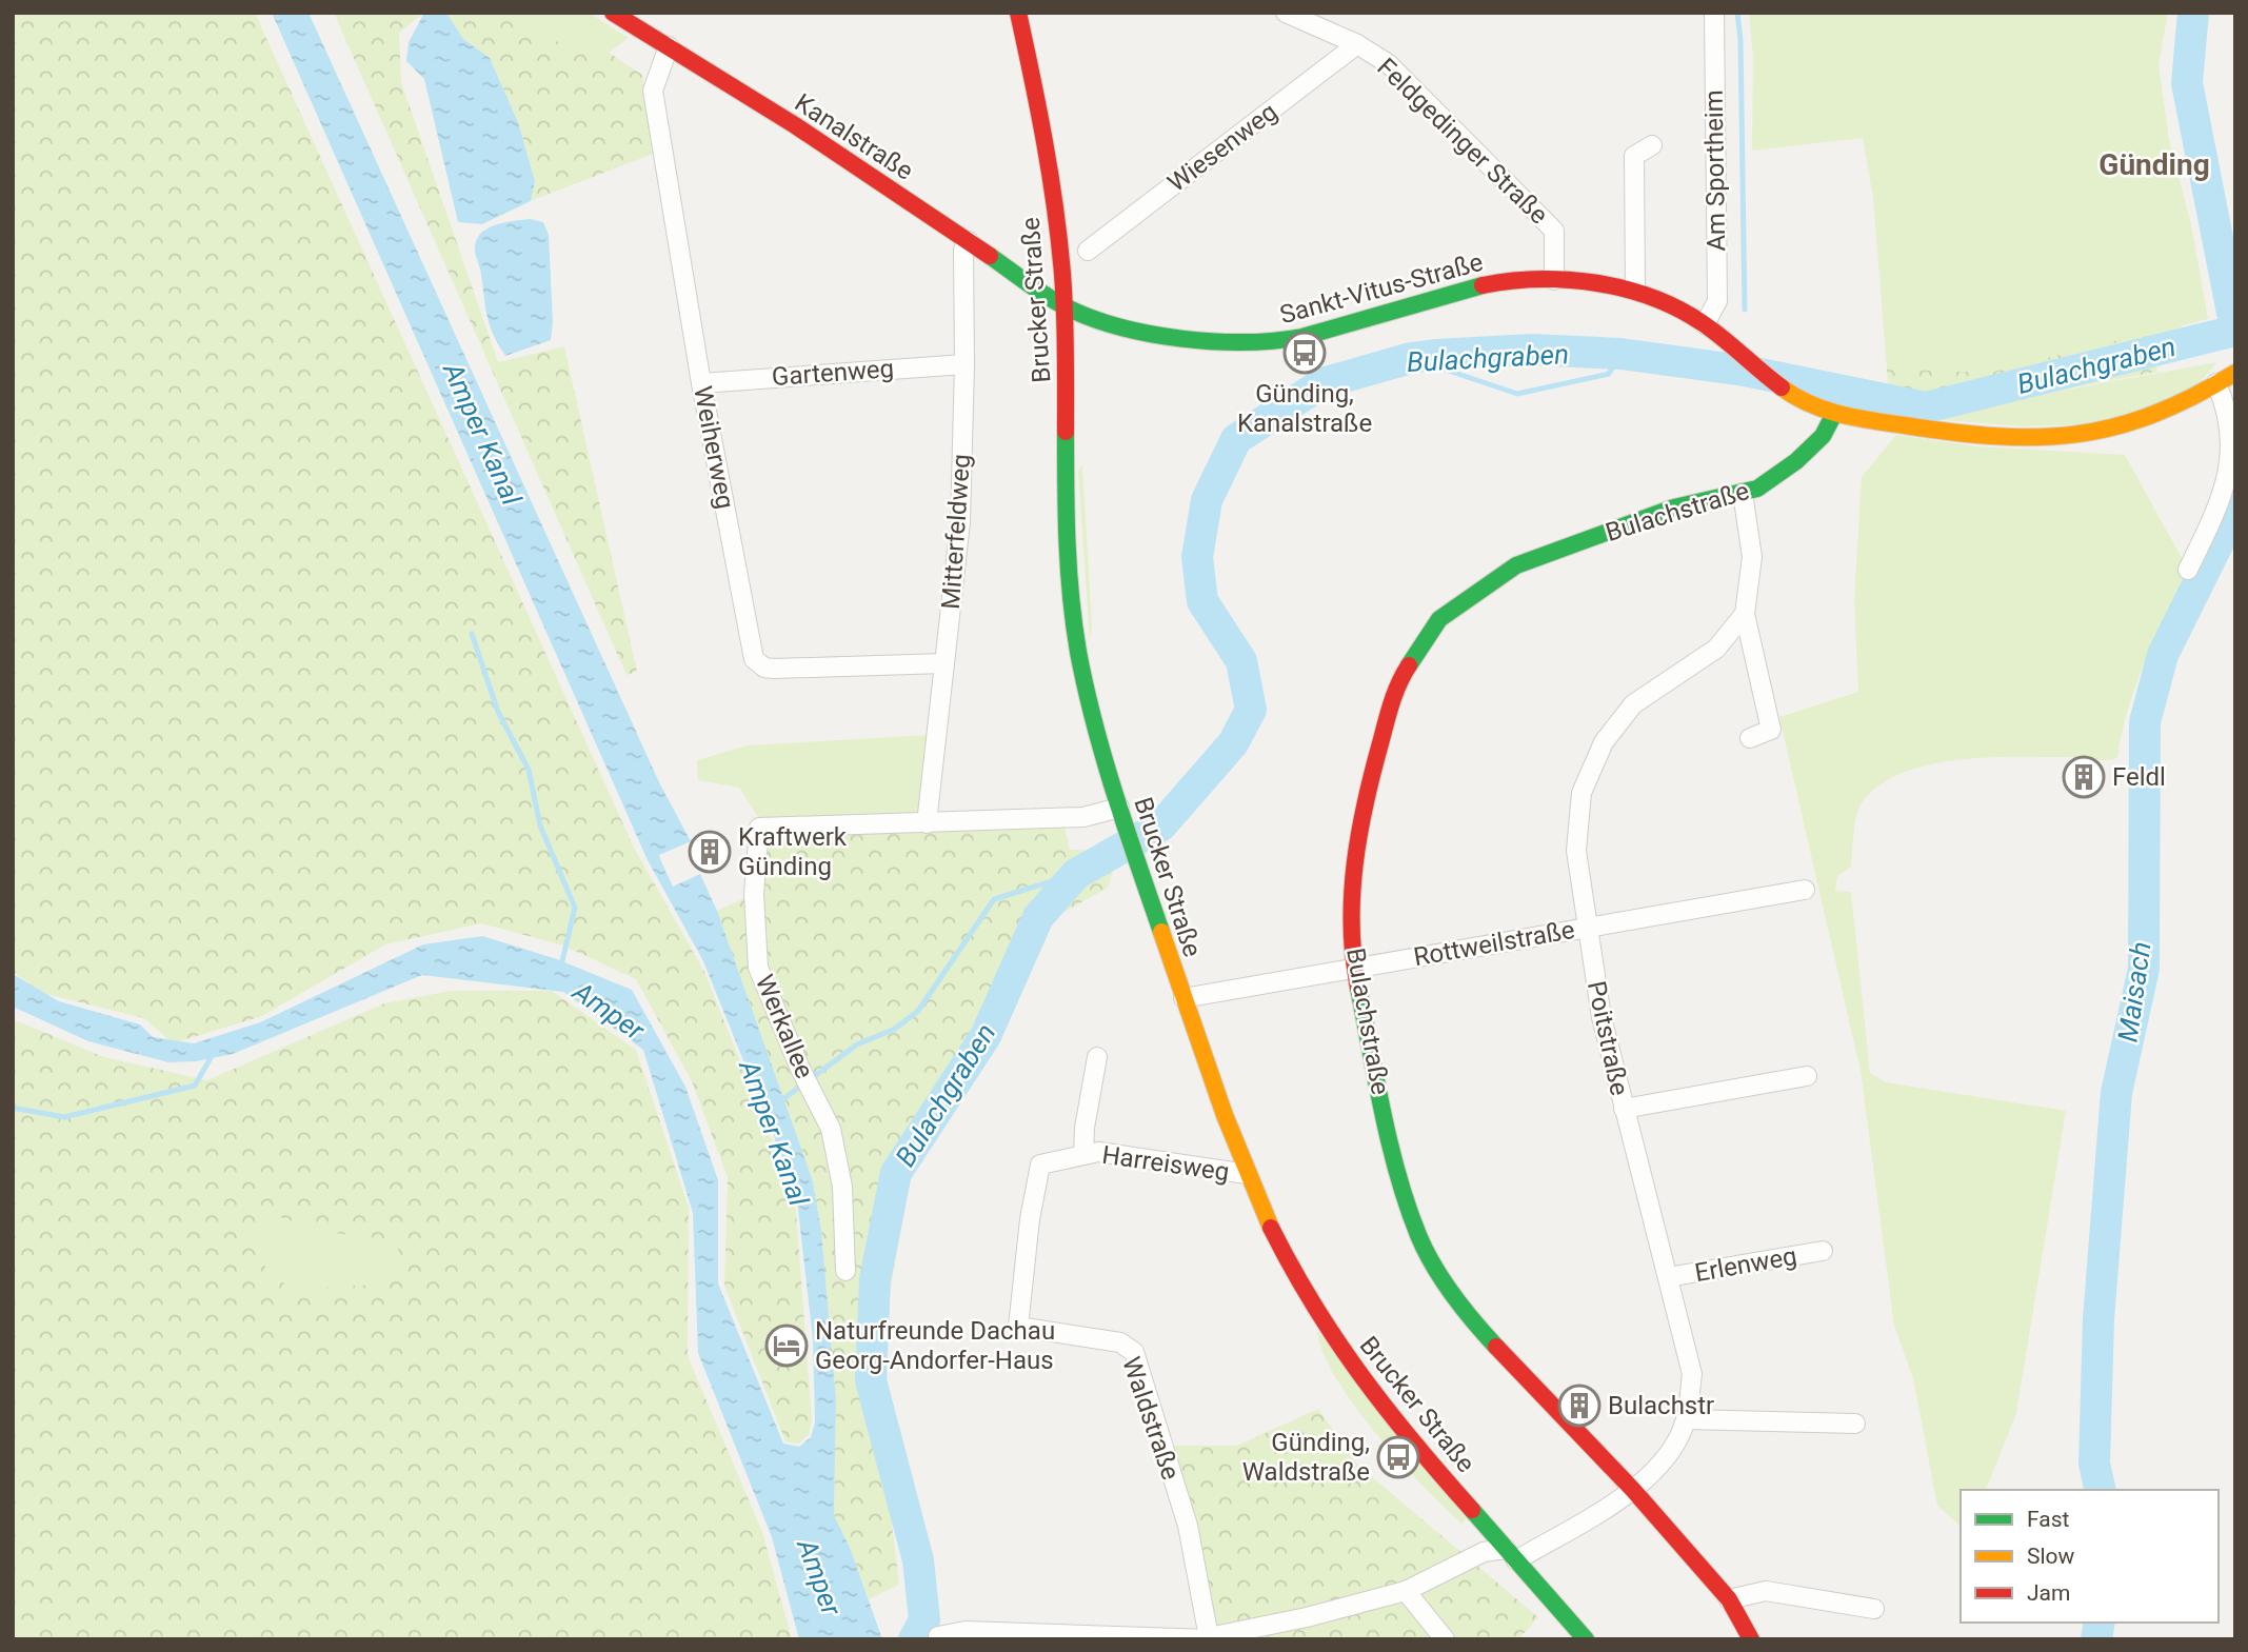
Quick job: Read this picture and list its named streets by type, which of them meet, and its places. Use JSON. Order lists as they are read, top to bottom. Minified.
{"streets":{"street":["Kanalstraße","Feldgedinger Straße","Wiesenweg","Am Sportheim","Sankt-Vitus-Straße","Brucker Straße","Gartenweg","Weiherweg","Bulachstraße","Mitterfeldweg","Rottweilstraße","Werkallee","Poitstraße","Harreisweg","Erlenweg","Waldstraße"]},"crossings":[["Kanalstraße","Sankt-Vitus-Straße"],["Kanalstraße","Brucker Straße"],["Kanalstraße","Weiherweg"],["Kanalstraße","Mitterfeldweg"],["Feldgedinger Straße","Wiesenweg"],["Feldgedinger Straße","Sankt-Vitus-Straße"],["Am Sportheim","Sankt-Vitus-Straße"],["Sankt-Vitus-Straße","Brucker Straße"],["Sankt-Vitus-Straße","Bulachstraße"],["Brucker Straße","Rottweilstraße"],["Brucker Straße","Werkallee"],["Brucker Straße","Poitstraße"],["Brucker Straße","Harreisweg"],["Gartenweg","Weiherweg"],["Gartenweg","Mitterfeldweg"],["Weiherweg","Mitterfeldweg"],["Bulachstraße","Rottweilstraße"],["Bulachstraße","Poitstraße"],["Mitterfeldweg","Werkallee"],["Rottweilstraße","Poitstraße"],["Poitstraße","Erlenweg"],["Harreisweg","Waldstraße"]],"districts":["Günding"],"water":["Bulachgraben","Amper Kanal","Maisach","Amper"],"places":{"bus stop":["Günding, Kanalstraße","Günding, Waldstraße"],"building":["Feldl","Kraftwerk Günding","Bulachstr"],"hotel":["Naturfreunde Dachau Georg-Andorfer-Haus"]},"legend":["Fast","Slow","Jam"]}
